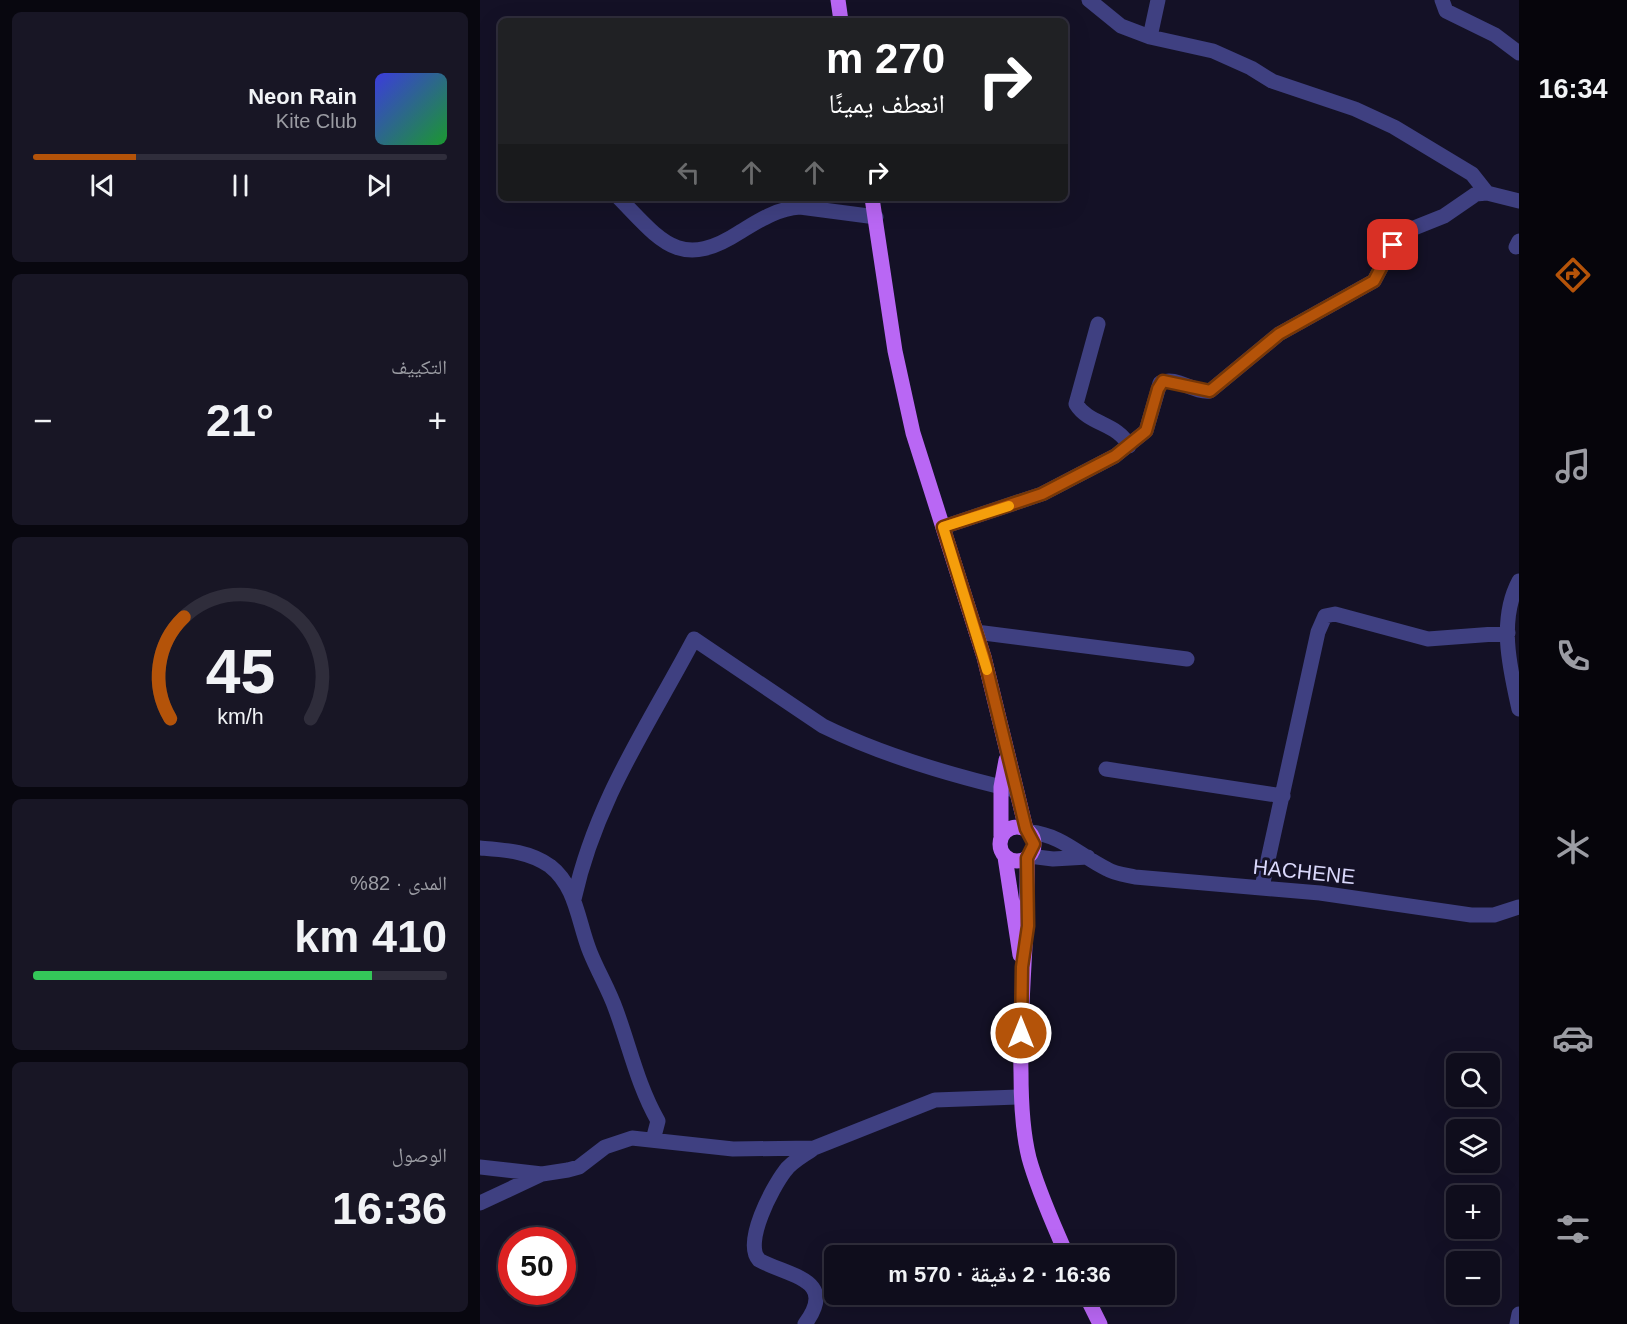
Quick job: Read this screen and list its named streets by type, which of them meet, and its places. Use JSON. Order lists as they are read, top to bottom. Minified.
{"streets":{"street":["HACHENE"]},"page":{"tabs":"16:34","turn":["270 m","انعطف يمينًا"],"song":["Neon Rain","Kite Club"],"tile":["التكييف",["المدى · 82%","410 km"],["الوصول","16:36"]],"heat":["−","21°","+"],"map_buttons":["+","−"],"limit":"50","trip":"16:36 · 2 دقيقة · 570 m","gauge":["45","km/h"]}}
